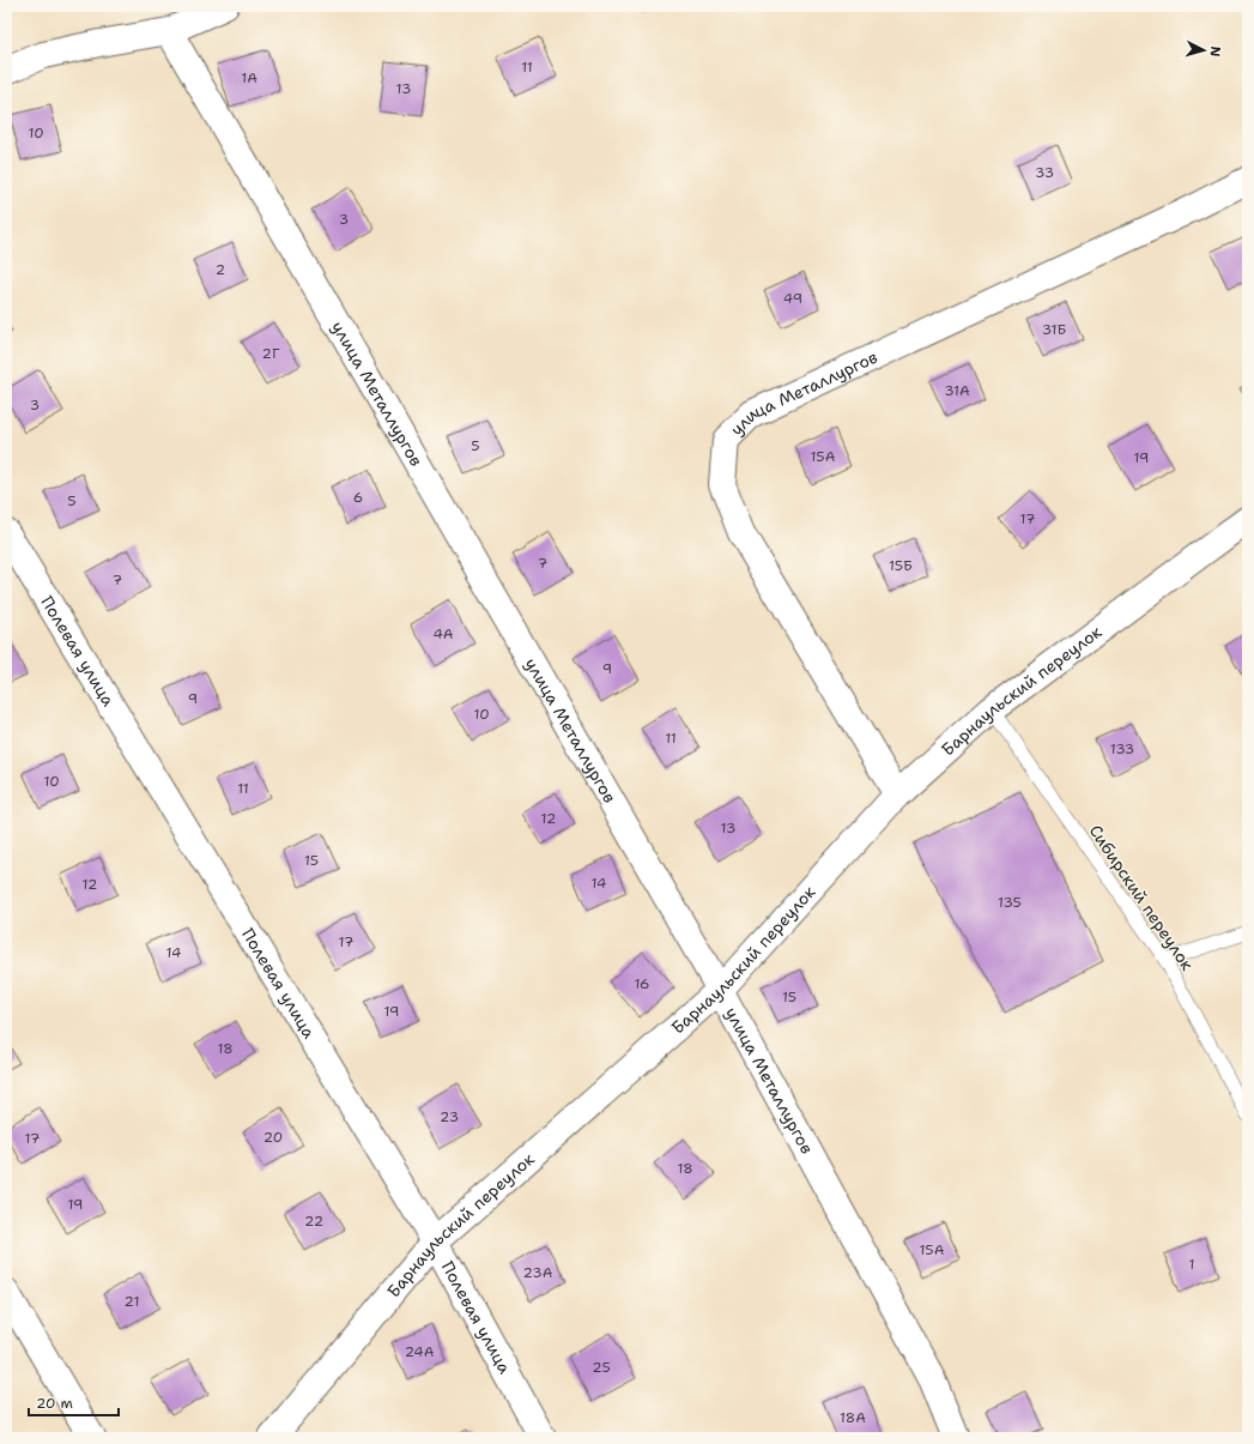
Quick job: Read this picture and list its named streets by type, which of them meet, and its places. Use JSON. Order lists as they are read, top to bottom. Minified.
{"streets":{"street":["улица Металлургов","Полевая улица","Барнаульский переулок"],"lane":["Сибирский переулок"]},"crossings":[["улица Металлургов","Барнаульский переулок"],["Полевая улица","Барнаульский переулок"],["Барнаульский переулок","Сибирский переулок"]],"house_numbers":["11","1А","13","10","33","3","2","49","31Б","2Г","31А","3","5","15А","19","6","5","17","7","15Б","7","4А","9","9","10","11","133","10","11","12","13","15","14","12","135","17","14","16","15","19","18","23","20","17","18","19","22","15А","1","23А","21","24А","25","18А"],"scale_bar":"20 m","north":"right"}
